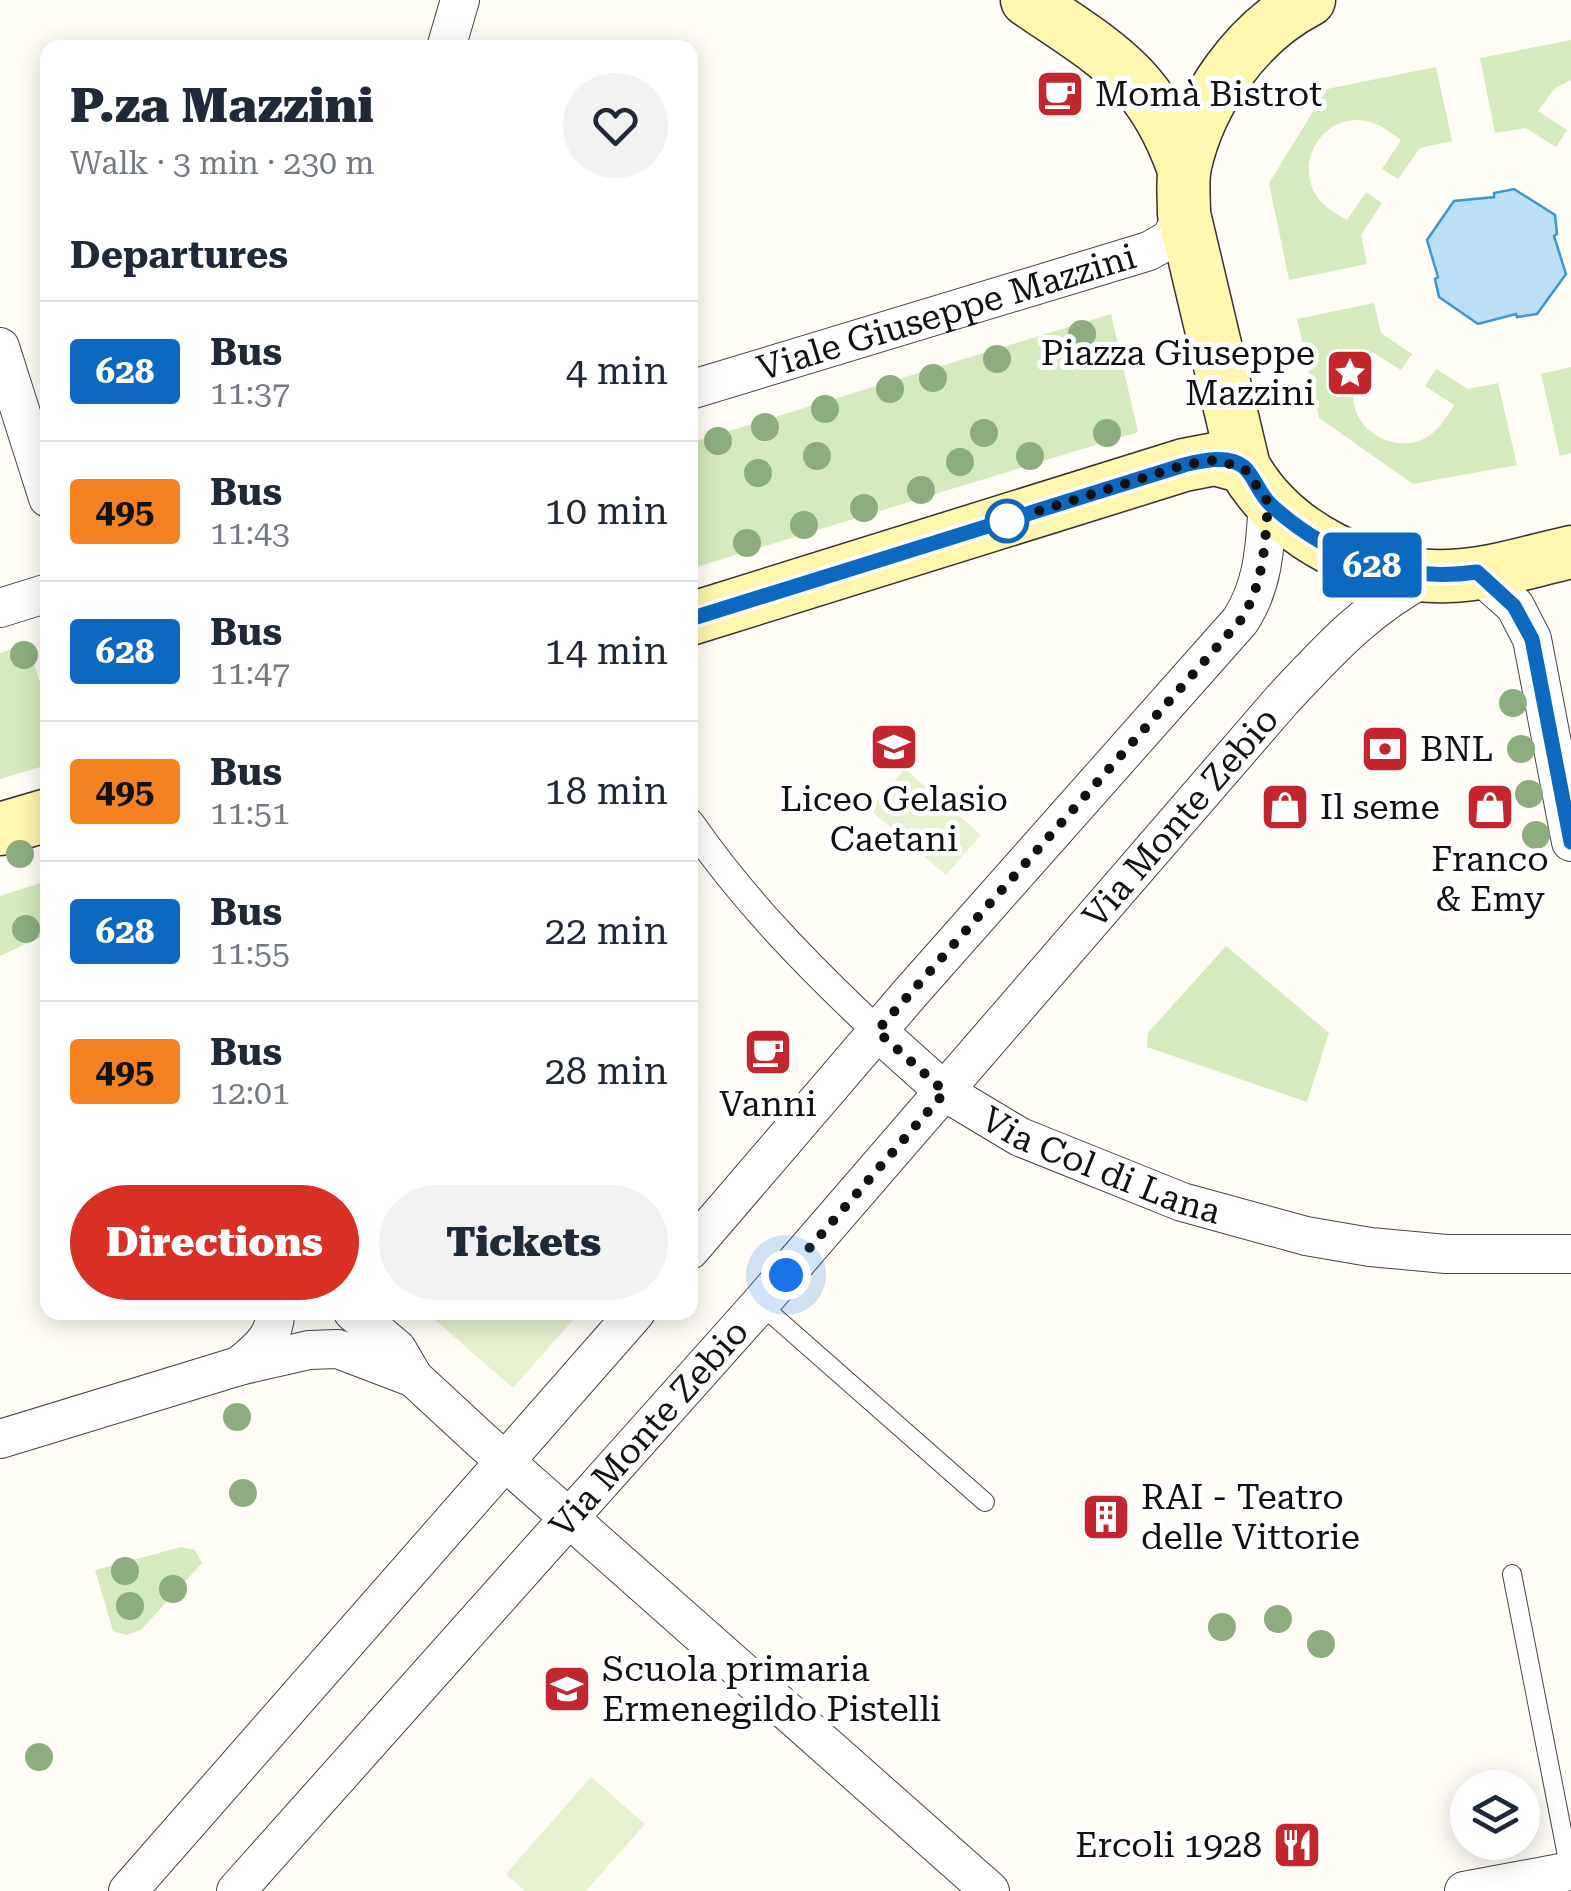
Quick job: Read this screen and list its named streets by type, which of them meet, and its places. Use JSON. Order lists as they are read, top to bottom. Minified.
{"streets":{"street":["Viale Giuseppe Mazzini","Via Monte Zebio","Via Col di Lana"]},"crossings":[["Via Monte Zebio","Via Col di Lana"]],"places":{"cafe":["Momà Bistrot","Vanni"],"place":["Piazza Giuseppe Mazzini"],"school or university":["Liceo Gelasio Caetani","Scuola primaria Ermenegildo Pistelli"],"bank":["BNL"],"shop":["Il seme","Franco & Emy"],"building":["RAI - Teatro delle Vittorie"],"restaurant":["Ercoli 1928"]},"lines":["bus line 628"],"page":{"on_map":"628","heading":[["P.za Mazzini","Walk · 3 min · 230 m"],"Departures"],"list":[{"mark":"628","name":"Bus","note":"11:37","value":"4 min"},{"mark":"495","name":"Bus","note":"11:43","value":"10 min"},{"mark":"628","name":"Bus","note":"11:47","value":"14 min"},{"mark":"495","name":"Bus","note":"11:51","value":"18 min"},{"mark":"628","name":"Bus","note":"11:55","value":"22 min"},{"mark":"495","name":"Bus","note":"12:01","value":"28 min"}],"buttons":["Directions","Tickets"]}}
